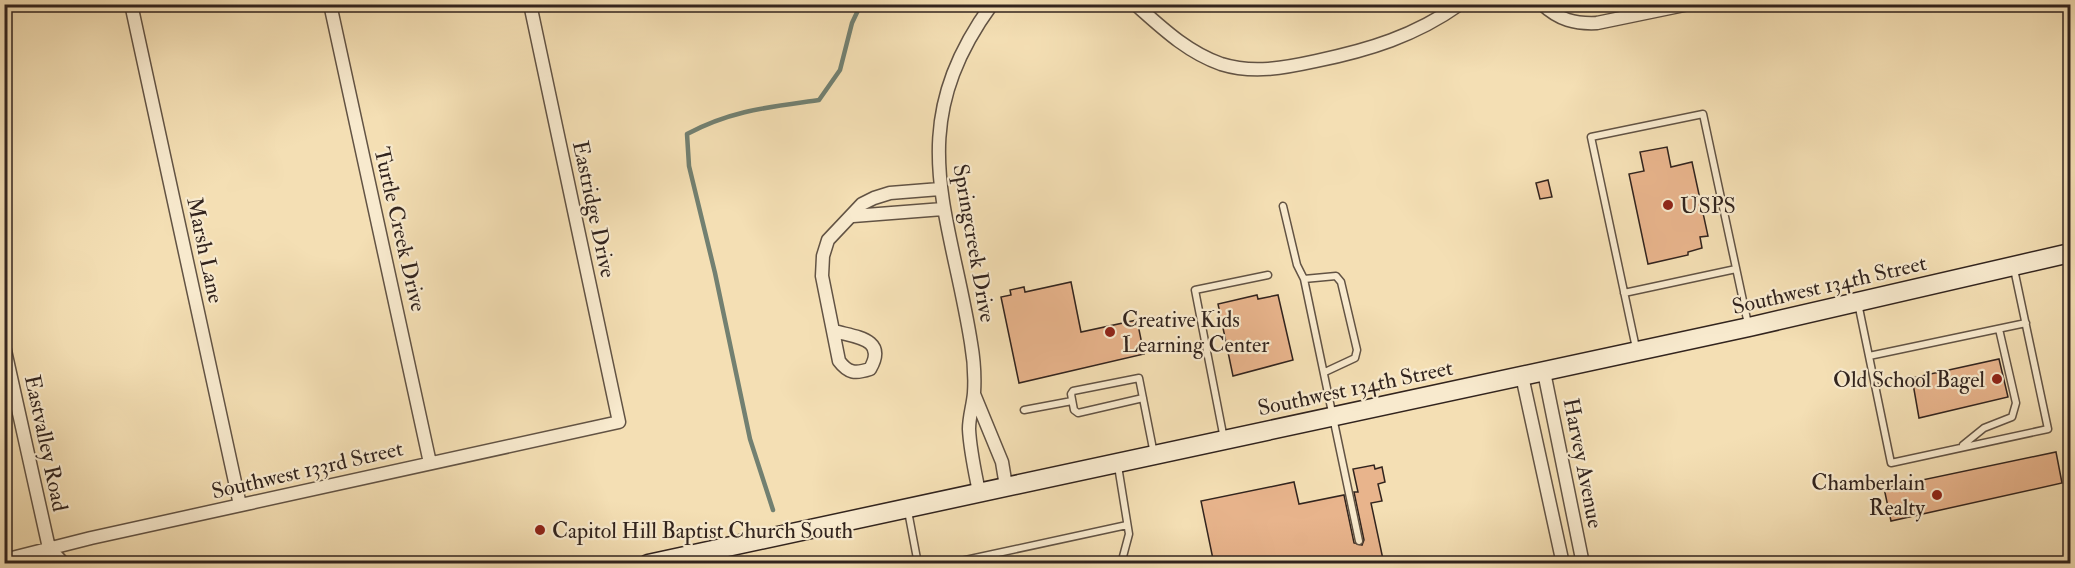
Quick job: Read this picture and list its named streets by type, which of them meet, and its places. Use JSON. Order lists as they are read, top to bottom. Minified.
{"streets":{"main road":["Southwest 134th Street"],"street":["Eastridge Drive","Turtle Creek Drive","Springcreek Drive","Marsh Lane","Eastvalley Road","Harvey Avenue","Southwest 133rd Street"]},"crossings":[["Eastridge Drive","Southwest 133rd Street"],["Turtle Creek Drive","Southwest 133rd Street"],["Springcreek Drive","Southwest 134th Street"],["Marsh Lane","Southwest 133rd Street"],["Southwest 134th Street","Harvey Avenue"],["Eastvalley Road","Southwest 133rd Street"]],"places":["USPS","Creative Kids Learning Center","Old School Bagel","Chamberlain Realty","Capitol Hill Baptist Church South"]}
